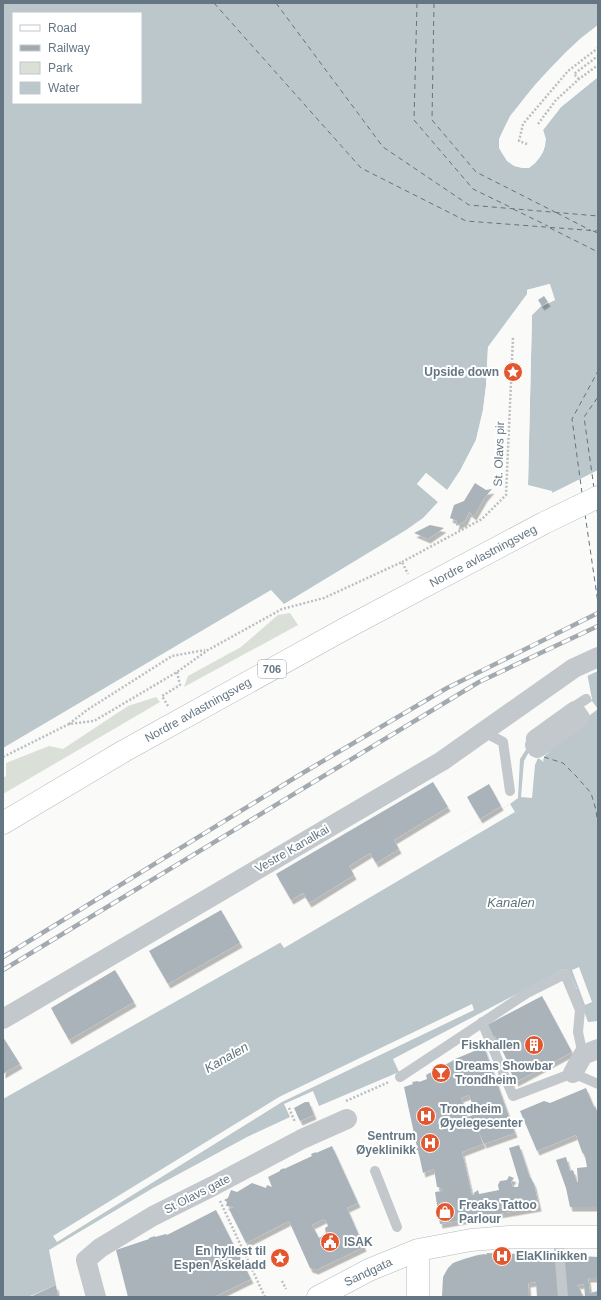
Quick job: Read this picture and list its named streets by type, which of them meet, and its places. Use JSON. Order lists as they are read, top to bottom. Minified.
{"streets":{"main road":["Nordre avlastningsveg","706","Sandgata"],"street":["Vestre Kanalkai","St Olavs gate"],"path":["St. Olavs pir"]},"water":["Kanalen"],"places":{"place":["Upside down","En hyllest til Espen Askeladd"],"building":["Fiskhallen"],"bar":["Dreams Showbar Trondheim"],"hospital":["Trondheim Øyelegesenter","Sentrum Øyeklinikk","ElaKlinikken"],"shop":["Freaks Tattoo Parlour"],"public building":["ISAK"]},"legend":["Road","Railway","Park","Water"]}
